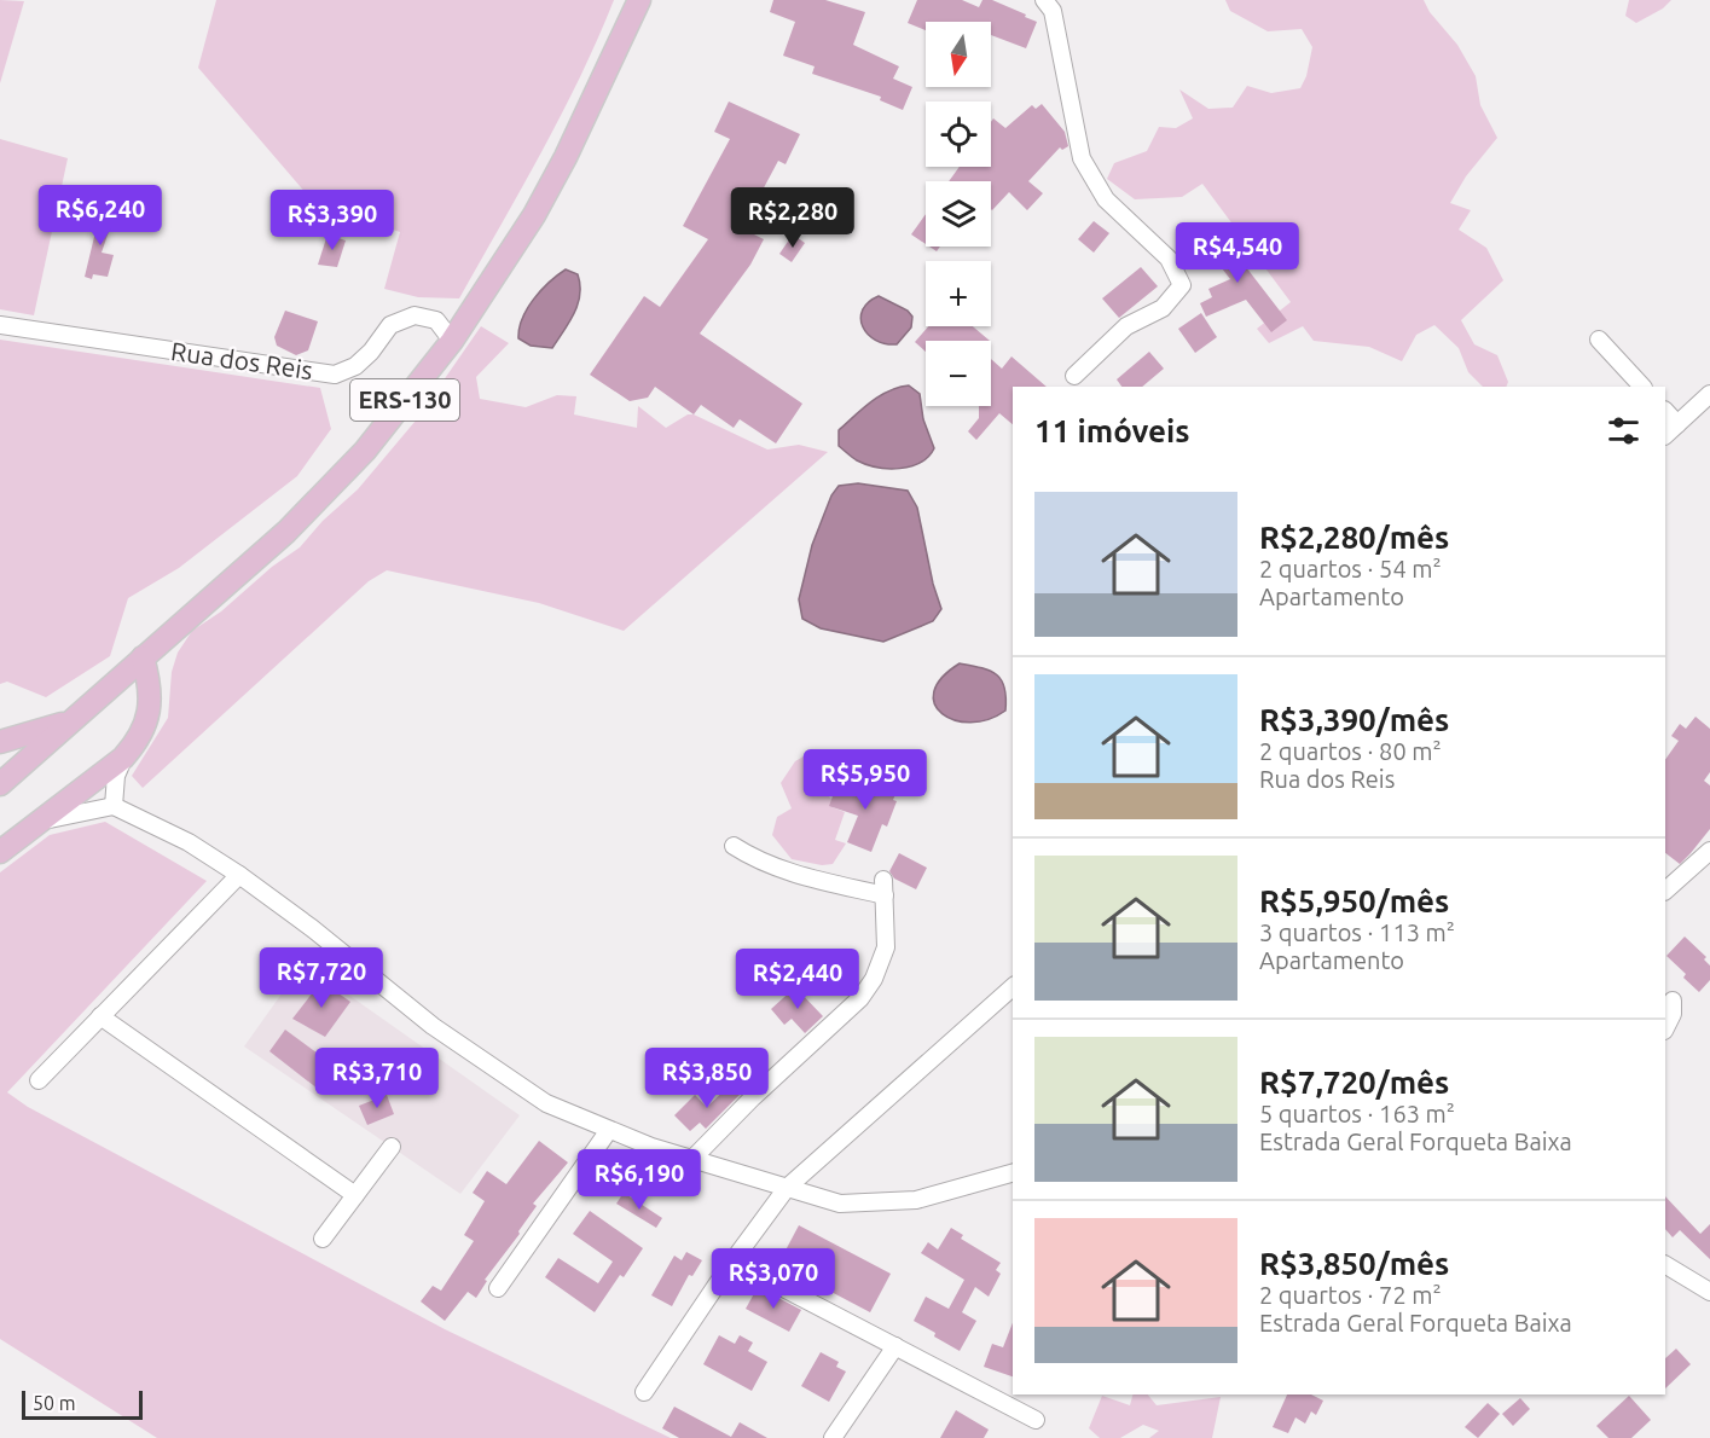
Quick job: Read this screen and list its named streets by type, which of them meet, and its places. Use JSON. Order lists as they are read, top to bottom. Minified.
{"streets":{"main road":["ERS-130"],"street":["Rua dos Reis"]},"crossings":[["Rua dos Reis","ERS-130"]],"scale_bar":"50 m","north":"bottom","page":{"map_buttons":["+","−"],"price":["R$6,240","R$2,280","R$3,390","R$4,540","R$5,950","R$7,720","R$2,440","R$3,710","R$3,850","R$6,190","R$3,070"],"heading":"11 imóveis","list":[{"name":"R$2,280/mês","note":"2 quartos · 54 m² · Apartamento"},{"name":"R$3,390/mês","note":"2 quartos · 80 m² · Rua dos Reis"},{"name":"R$5,950/mês","note":"3 quartos · 113 m² · Apartamento"},{"name":"R$7,720/mês","note":"5 quartos · 163 m² · Estrada Geral Forqueta Baixa"},{"name":"R$3,850/mês","note":"2 quartos · 72 m² · Estrada Geral Forqueta Baixa"}],"scale":"50 m"}}
